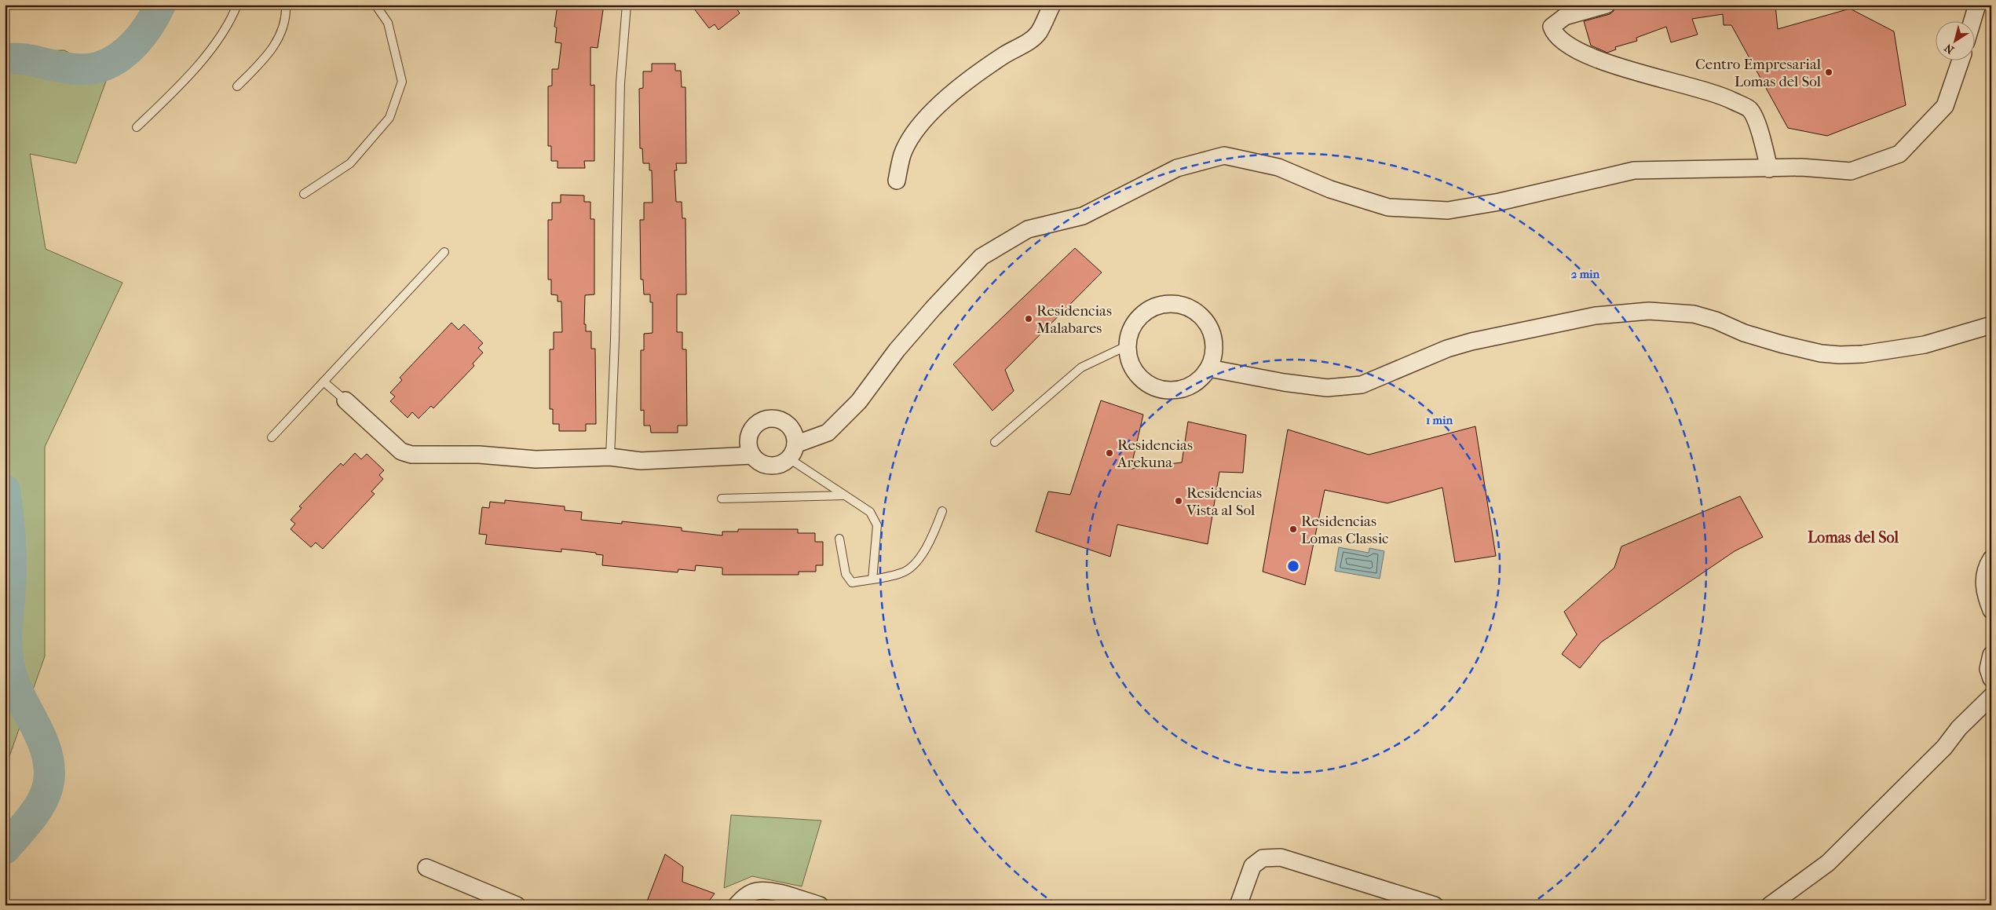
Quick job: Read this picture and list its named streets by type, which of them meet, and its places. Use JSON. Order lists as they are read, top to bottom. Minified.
{"districts":["Lomas del Sol"],"places":["Centro Empresarial Lomas del Sol","Residencias Malabares","Residencias Arekuna","Residencias Vista al Sol","Residencias Lomas Classic"],"north":"bottom left","rings":["2 min","1 min"]}
